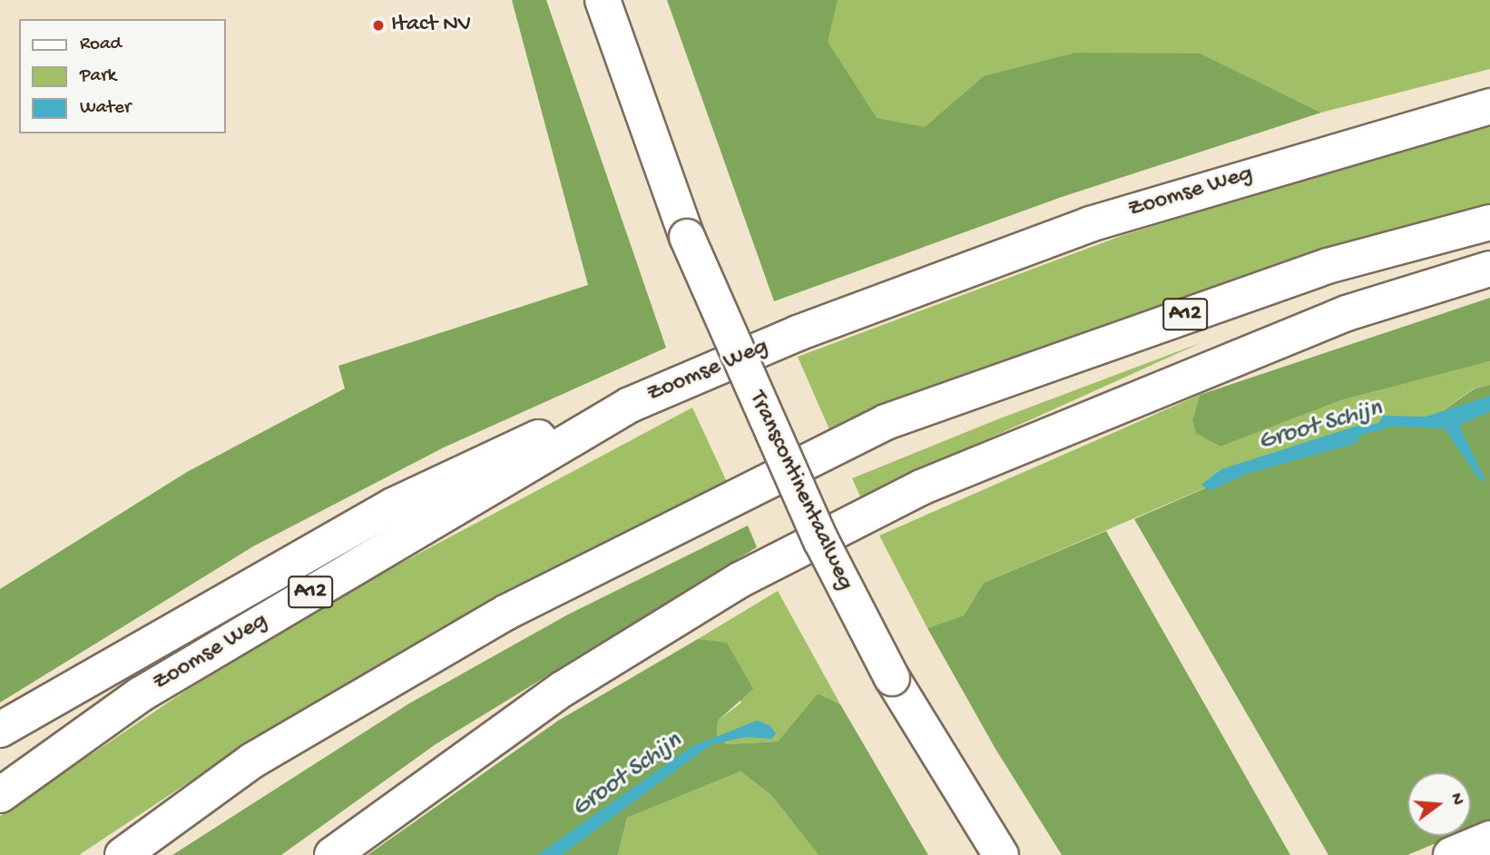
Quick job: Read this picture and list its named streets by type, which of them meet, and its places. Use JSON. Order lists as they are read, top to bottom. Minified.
{"streets":{"main road":["Zoomse Weg","A12","Transcontinentaalweg"]},"water":["Groot Schijn"],"places":["Itact NV"],"legend":["Road","Park","Water"],"north":"right"}
